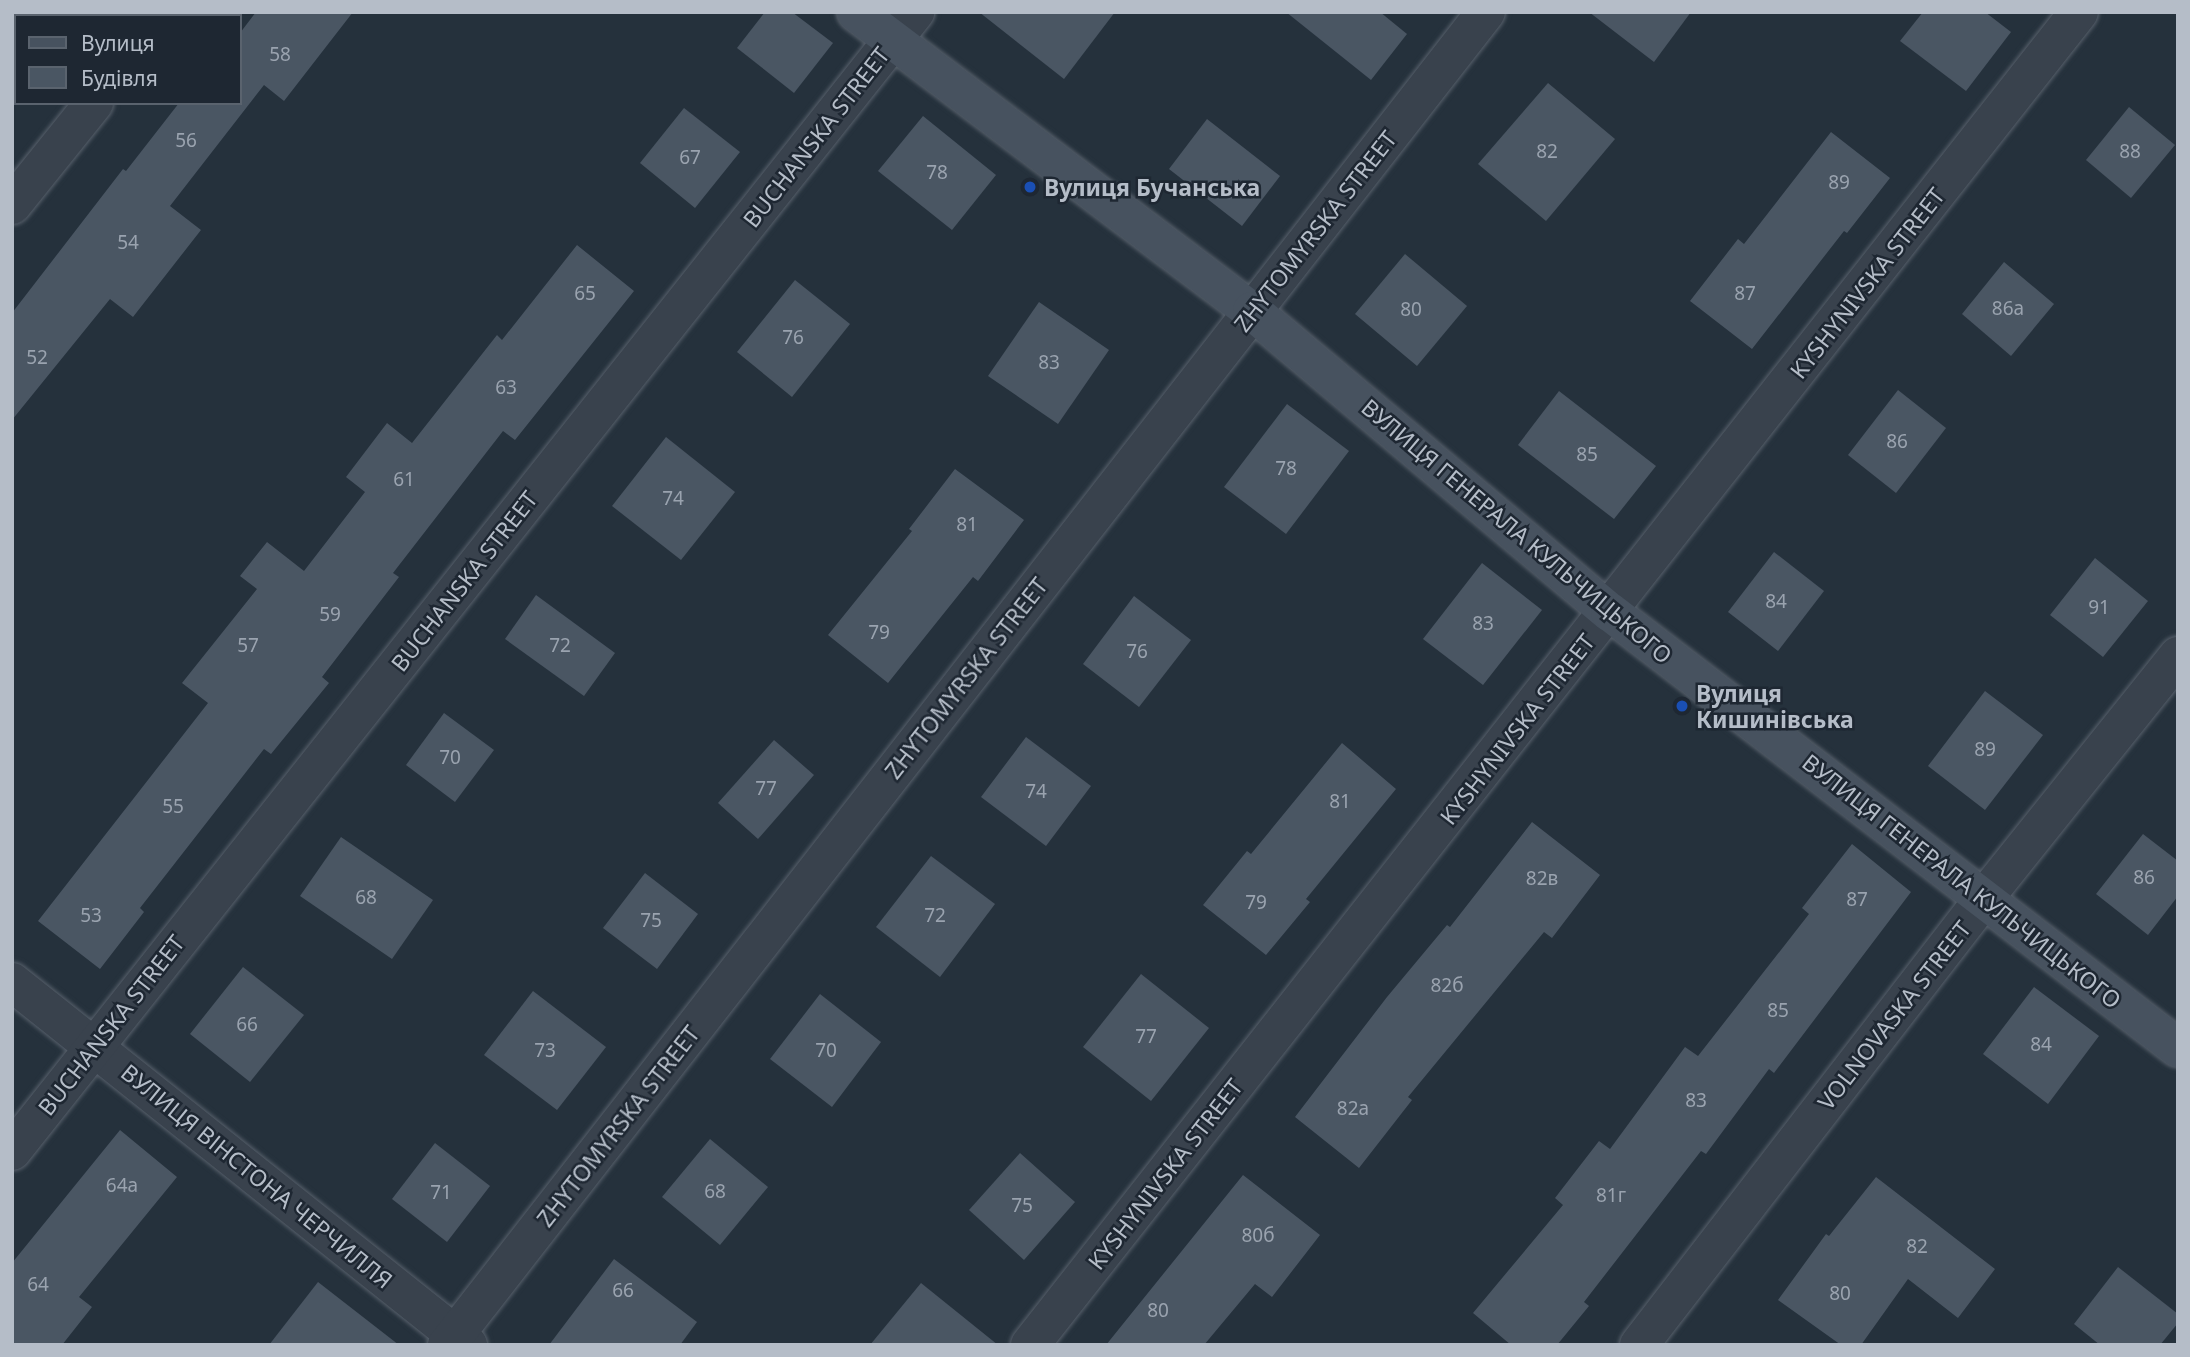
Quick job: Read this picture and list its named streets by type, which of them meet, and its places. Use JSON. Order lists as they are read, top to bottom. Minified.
{"streets":{"street":["BUCHANSKA STREET","ZHYTOMYRSKA STREET","KYSHYNIVSKA STREET","ВУЛИЦЯ ГЕНЕРАЛА КУЛЬЧИЦЬКОГО","VOLNOVASKA STREET","ВУЛИЦЯ ВІНСТОНА ЧЕРЧИЛЛЯ"]},"crossings":[["BUCHANSKA STREET","ВУЛИЦЯ ГЕНЕРАЛА КУЛЬЧИЦЬКОГО"],["BUCHANSKA STREET","ВУЛИЦЯ ВІНСТОНА ЧЕРЧИЛЛЯ"],["ZHYTOMYRSKA STREET","ВУЛИЦЯ ГЕНЕРАЛА КУЛЬЧИЦЬКОГО"],["ZHYTOMYRSKA STREET","ВУЛИЦЯ ВІНСТОНА ЧЕРЧИЛЛЯ"],["KYSHYNIVSKA STREET","ВУЛИЦЯ ГЕНЕРАЛА КУЛЬЧИЦЬКОГО"],["ВУЛИЦЯ ГЕНЕРАЛА КУЛЬЧИЦЬКОГО","VOLNOVASKA STREET"]],"places":["Вулиця Бучанська","Вулиця Кишинівська"],"house_numbers":["58","56","82","88","67","78","89","54","65","87","86а","80","76","52","83","63","86","85","78","61","74","81","84","91","59","83","79","57","72","76","89","70","77","74","81","55","86","82в","68","87","79","53","72","75","82б","85","66","77","84","73","70","83","82а","64а","68","71","81г","75","80б","82","64","66","80","80"],"legend":["Вулиця","Будівля"]}
